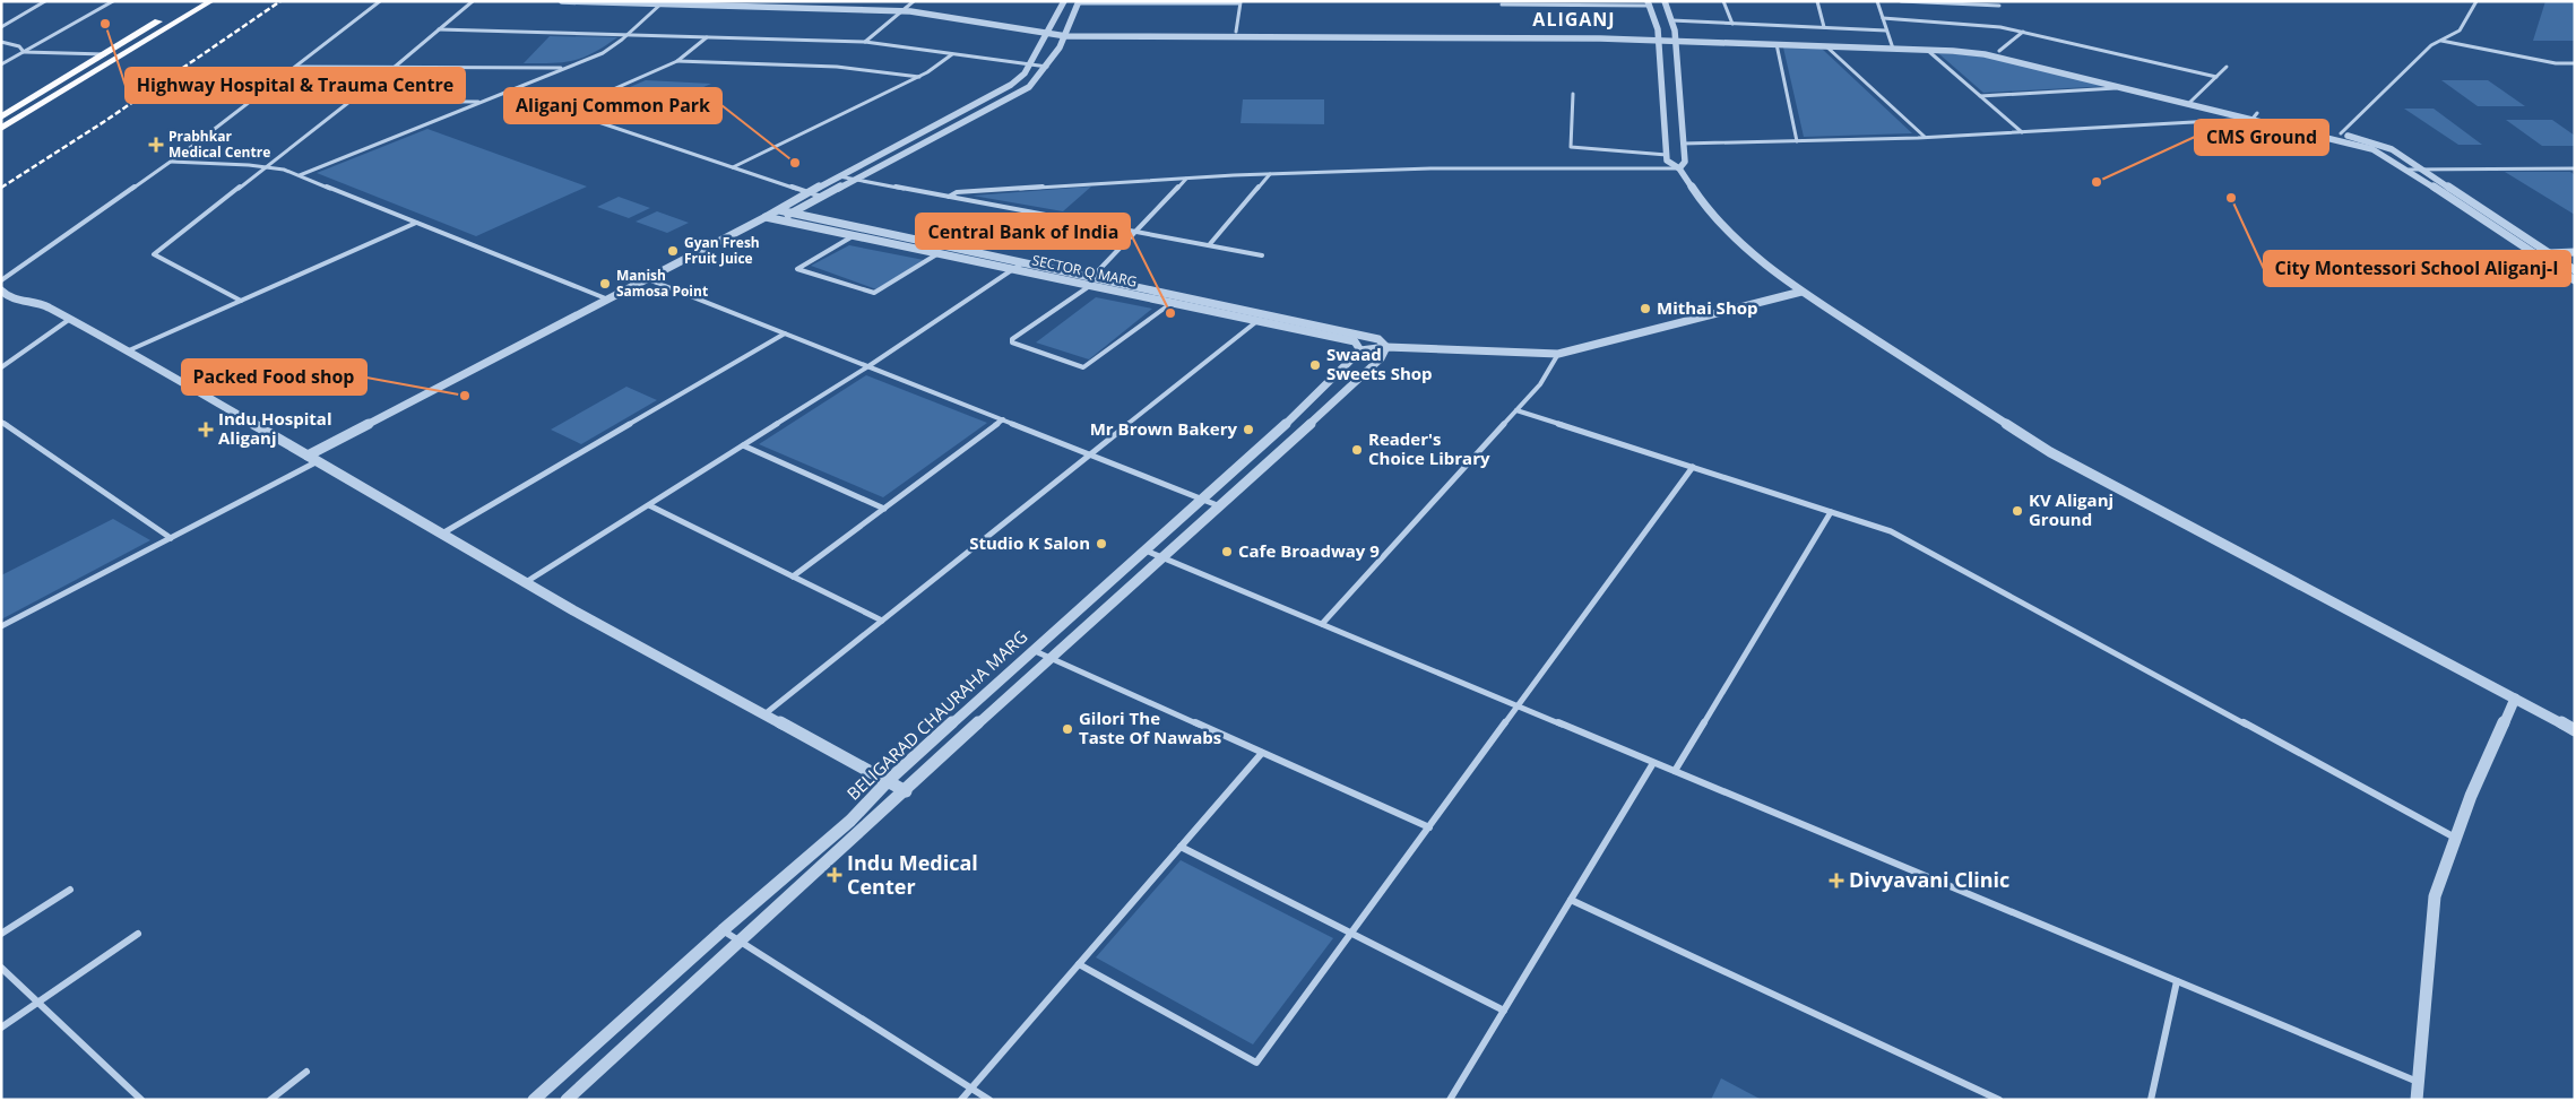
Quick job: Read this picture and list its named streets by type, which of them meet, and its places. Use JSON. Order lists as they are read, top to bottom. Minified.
{"streets":{"street":["SECTOR Q MARG","BELIGARAD CHAURAHA MARG"]},"crossings":[["SECTOR Q MARG","BELIGARAD CHAURAHA MARG"]],"districts":["ALIGANJ"],"places":{"other":["Highway Hospital & Trauma Centre","Aliganj Common Park","CMS Ground","City Montessori School Aliganj-I","Gyan Fresh Fruit Juice","Manish Samosa Point","Mithai Shop","Central Bank of India","Swaad Sweets Shop","Packed Food shop","Mr Brown Bakery","Reader's Choice Library","KV Aliganj Ground","Studio K Salon","Cafe Broadway 9","Gilori The Taste Of Nawabs"],"health":["Prabhkar Medical Centre","Indu Hospital Aliganj","Indu Medical Center","Divyavani Clinic"]}}
